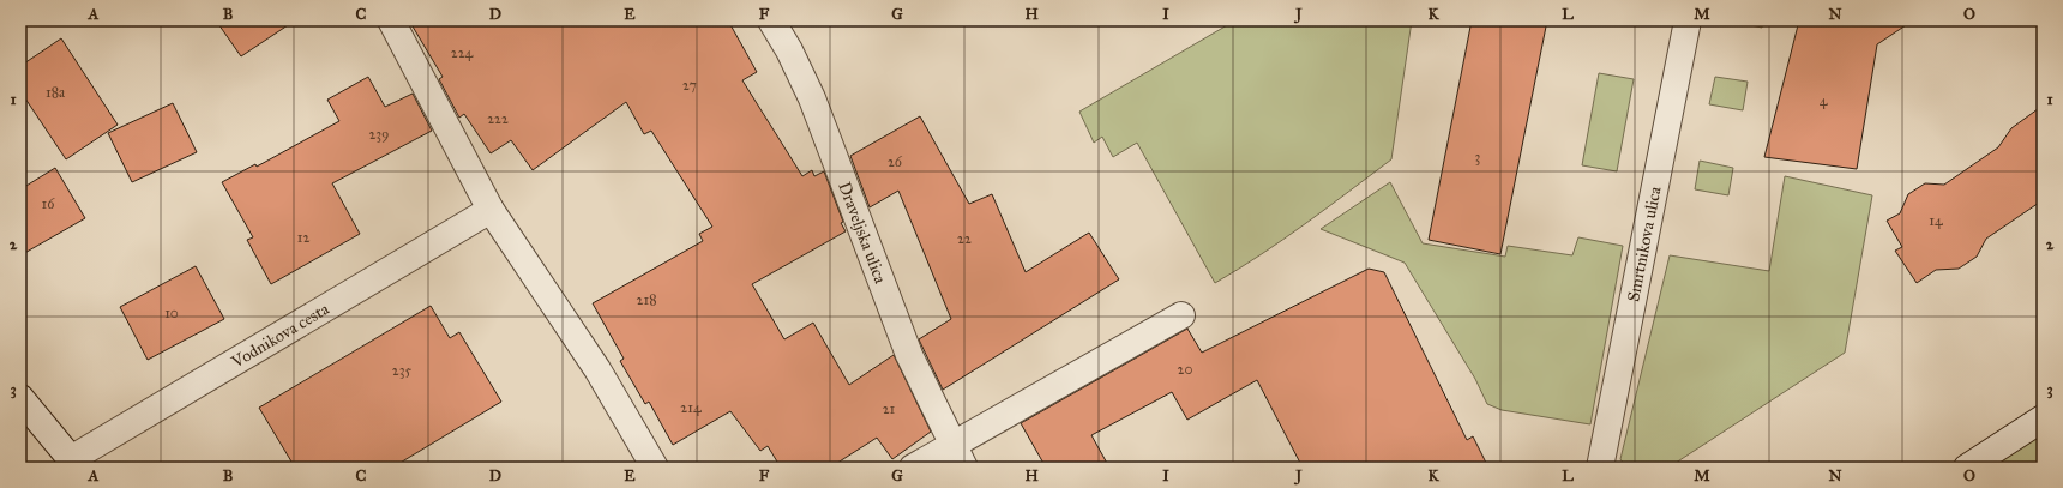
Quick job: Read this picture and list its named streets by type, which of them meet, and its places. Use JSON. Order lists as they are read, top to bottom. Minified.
{"streets":{"street":["Draveljska ulica","Smrtnikova ulica","Vodnikova cesta"]},"house_numbers":["224","27","18a","4","222","239","3","26","16","14","12","22","218","10","20","235","214","21"],"grid":{"columns":["A","B","C","D","E","F","G","H","I","J","K","L","M","N","O"],"rows":["1","2","3"]}}
